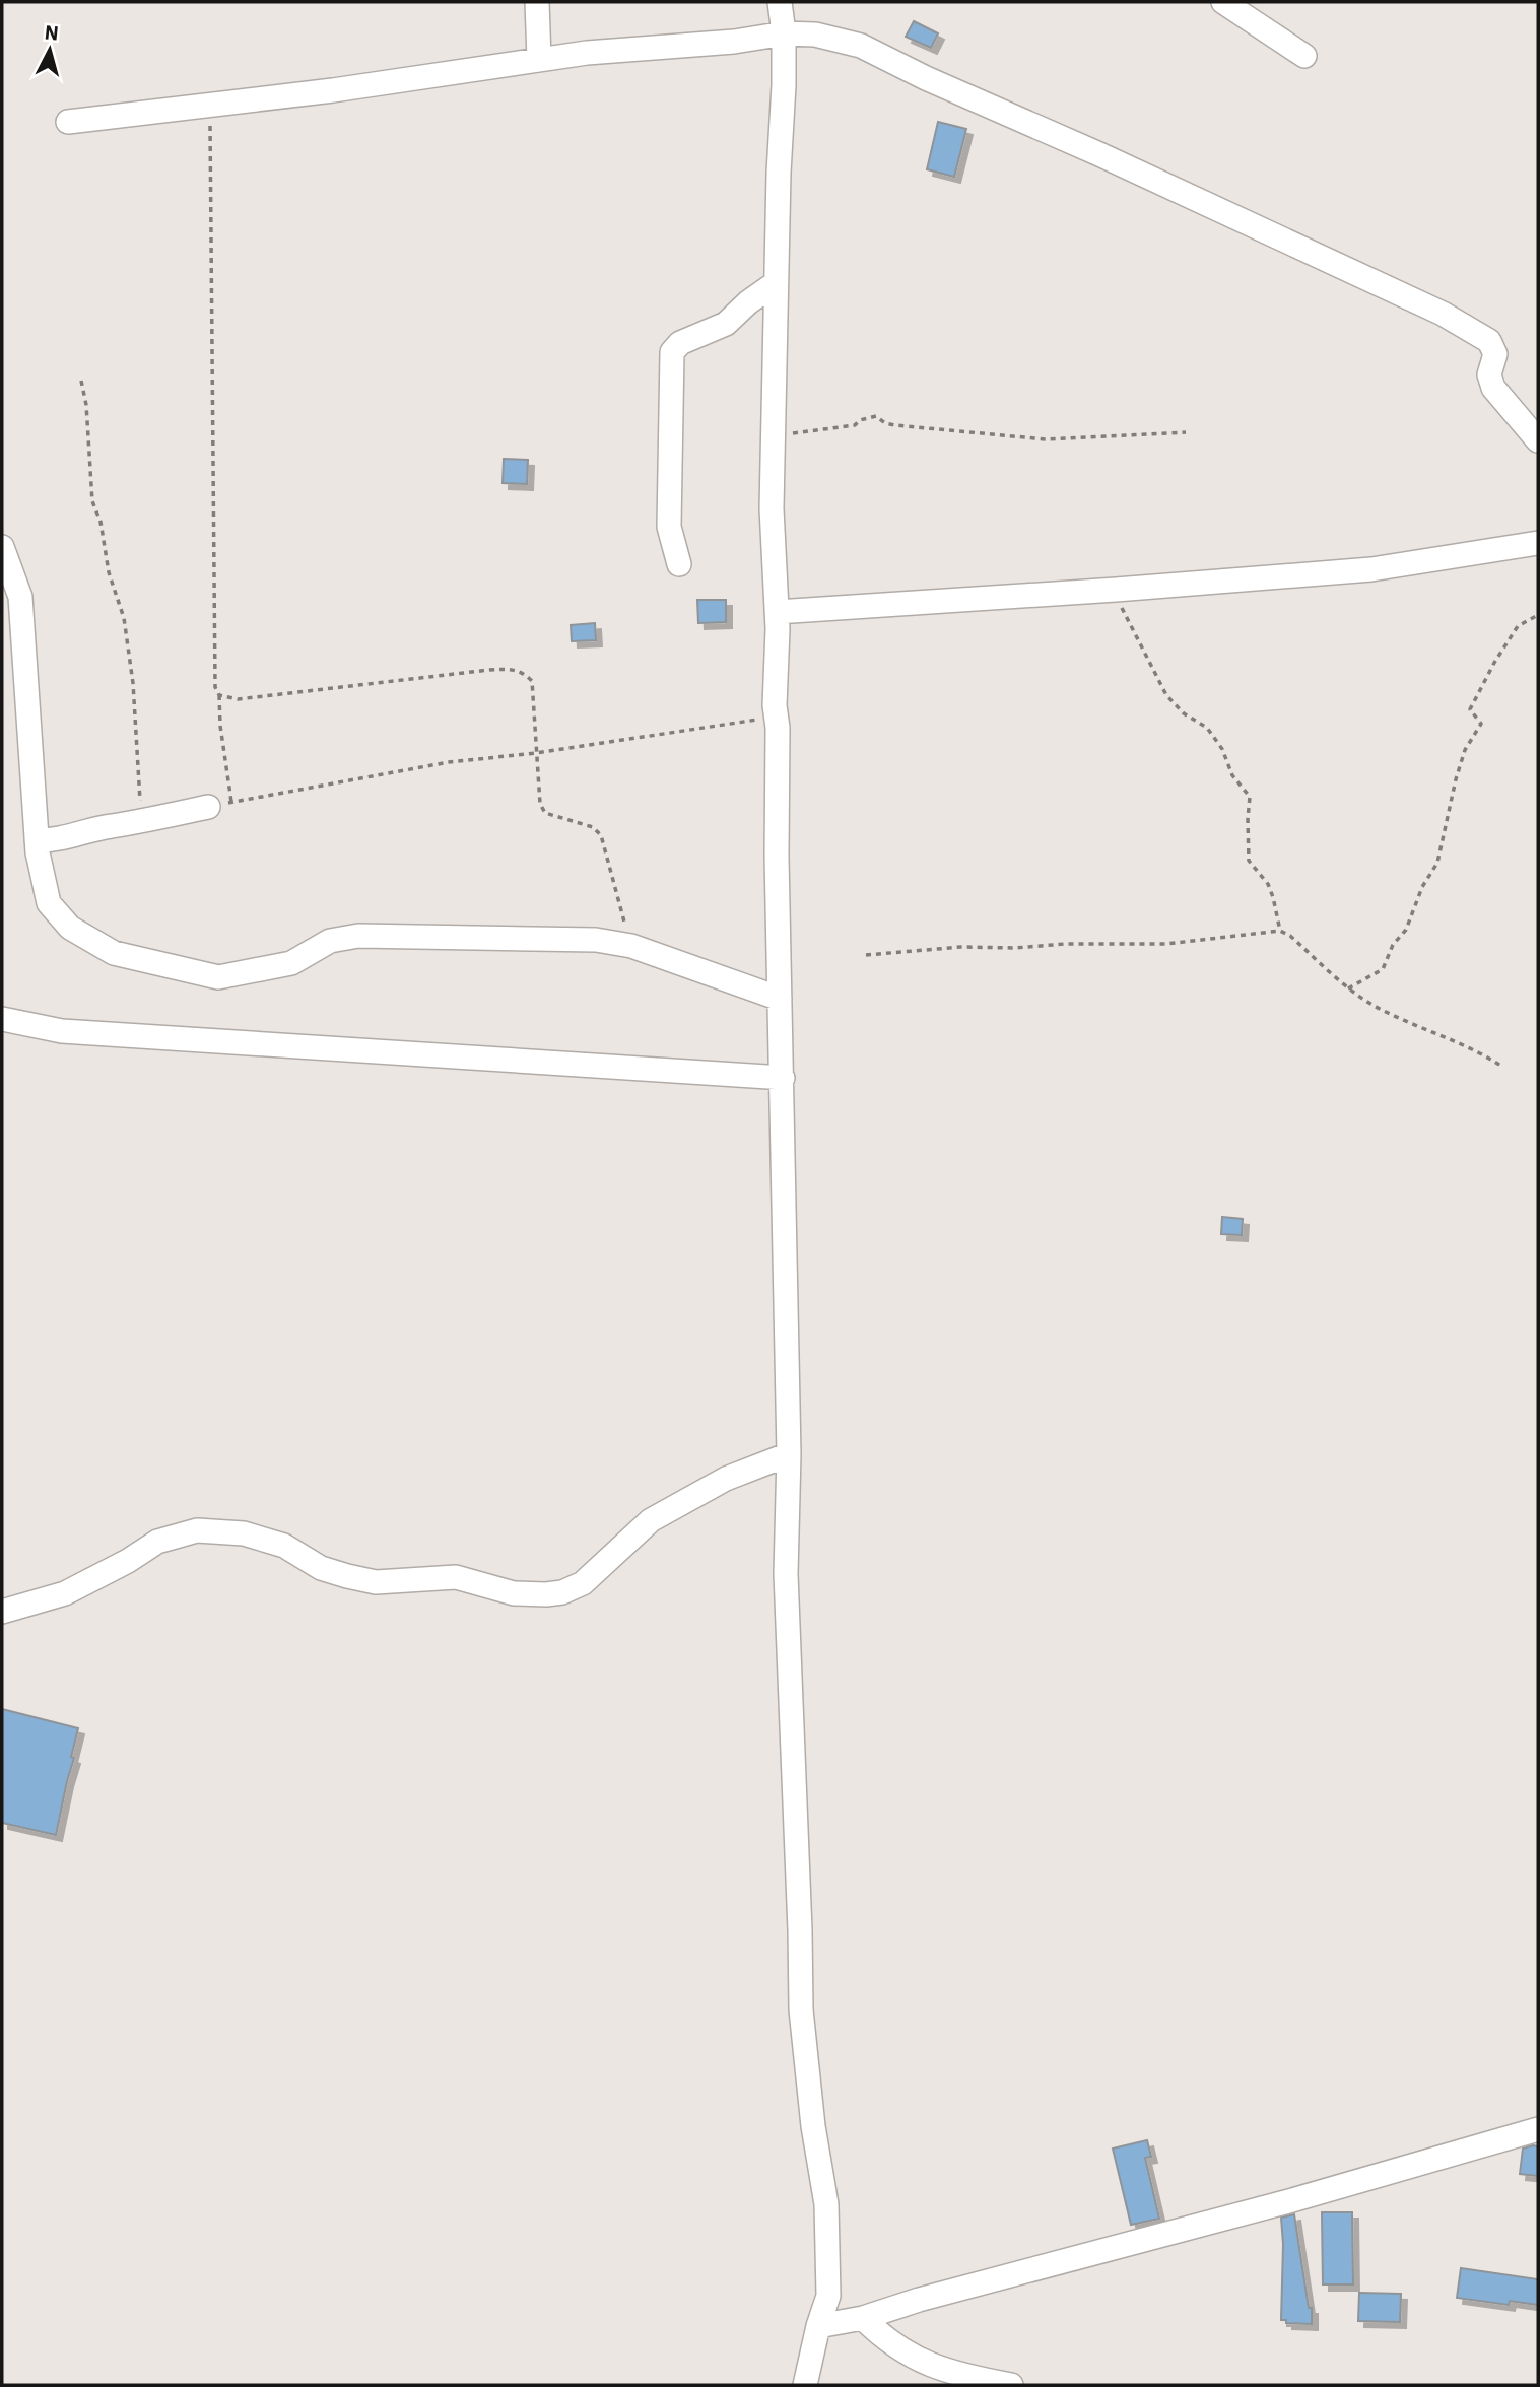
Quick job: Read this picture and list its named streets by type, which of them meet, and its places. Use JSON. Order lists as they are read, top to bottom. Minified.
{"north":"top"}
